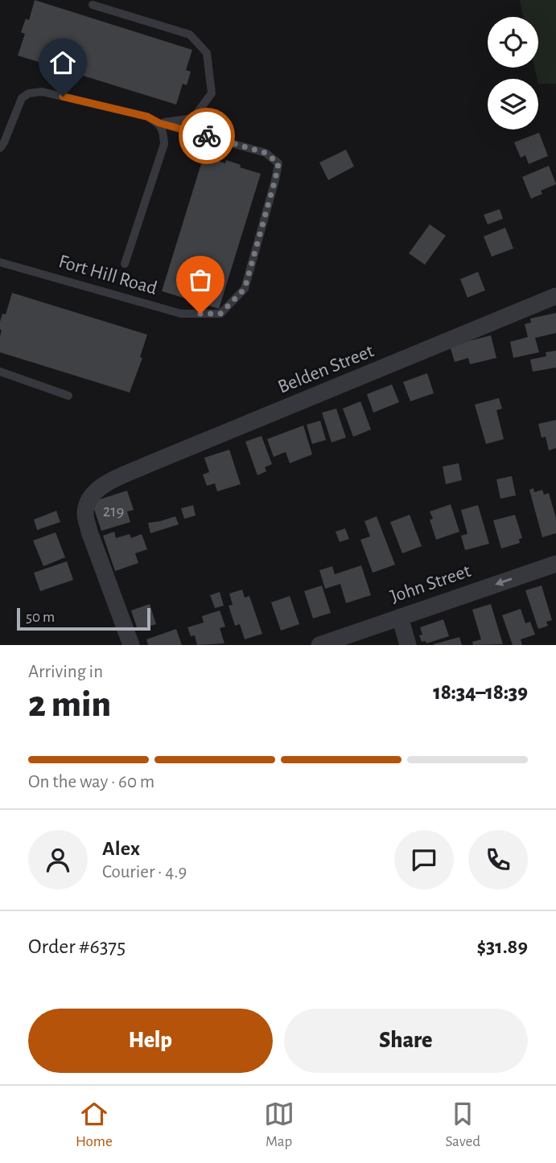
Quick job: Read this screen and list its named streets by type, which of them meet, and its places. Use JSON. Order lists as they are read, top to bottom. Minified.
{"streets":{"street":["Belden Street","John Street"],"lane":["Fort Hill Road"]},"one_way":["John Street"],"house_numbers":["219"],"scale_bar":"50 m","page":{"scale":"50 m","heading":["2 min","Arriving in","18:34–18:39"],"panel":["Alex","Courier · 4.9","Order #6375","$31.89"],"bar":"On the way · 60 m","buttons":["Help","Share"],"tabs":["Home","Map","Saved"]}}
